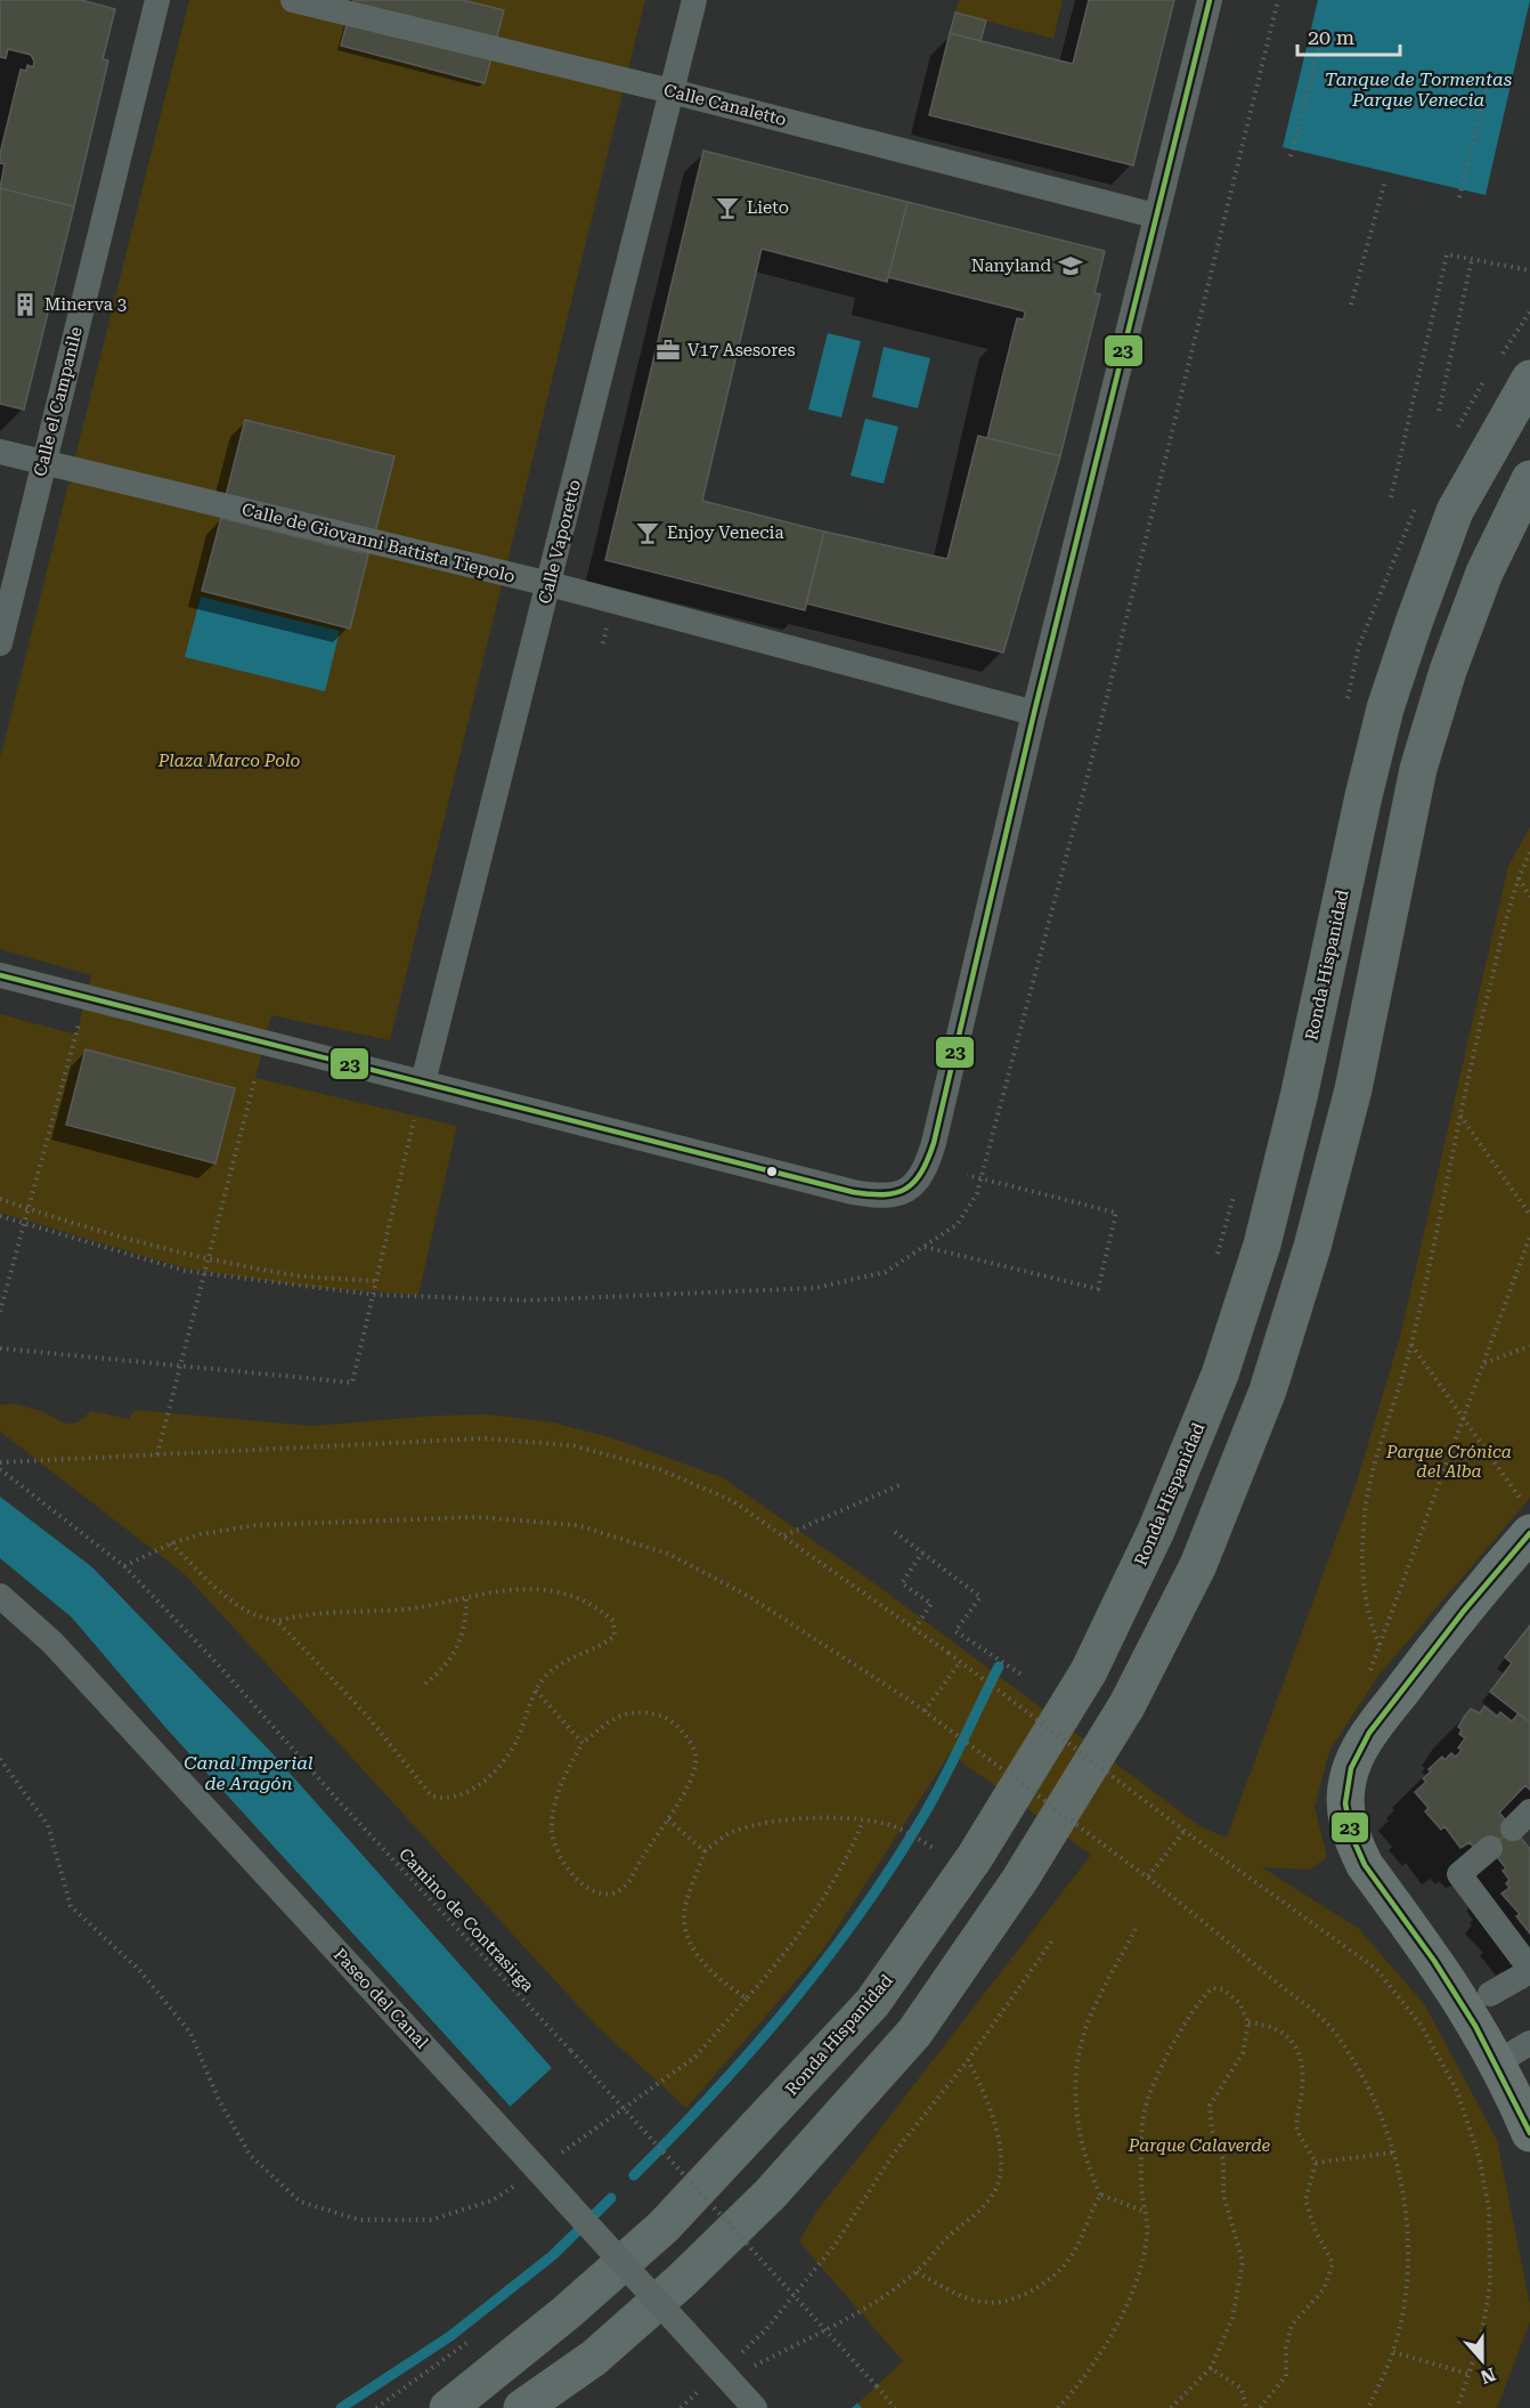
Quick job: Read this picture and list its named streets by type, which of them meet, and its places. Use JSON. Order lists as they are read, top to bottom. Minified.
{"streets":{"highway":["Ronda Hispanidad"],"street":["Calle Canaletto","Calle el Campanile","Calle Vaporetto","Calle de Giovanni Battista Tiepolo","Paseo del Canal"],"path":["Camino de Contrasirga"]},"crossings":[["Calle Canaletto","Calle Vaporetto"],["Calle el Campanile","Calle de Giovanni Battista Tiepolo"],["Calle Vaporetto","Calle de Giovanni Battista Tiepolo"]],"water":["Tanque de Tormentas Parque Venecia","Canal Imperial de Aragón"],"parks":["Plaza Marco Polo","Parque Crónica del Alba","Parque Calaverde"],"places":{"bar":["Lieto","Enjoy Venecia"],"school or university":["Nanyland"],"building":["Minerva 3"],"office":["V17 Asesores"]},"lines":["transit line 23"],"scale_bar":"20 m","north":"bottom"}
